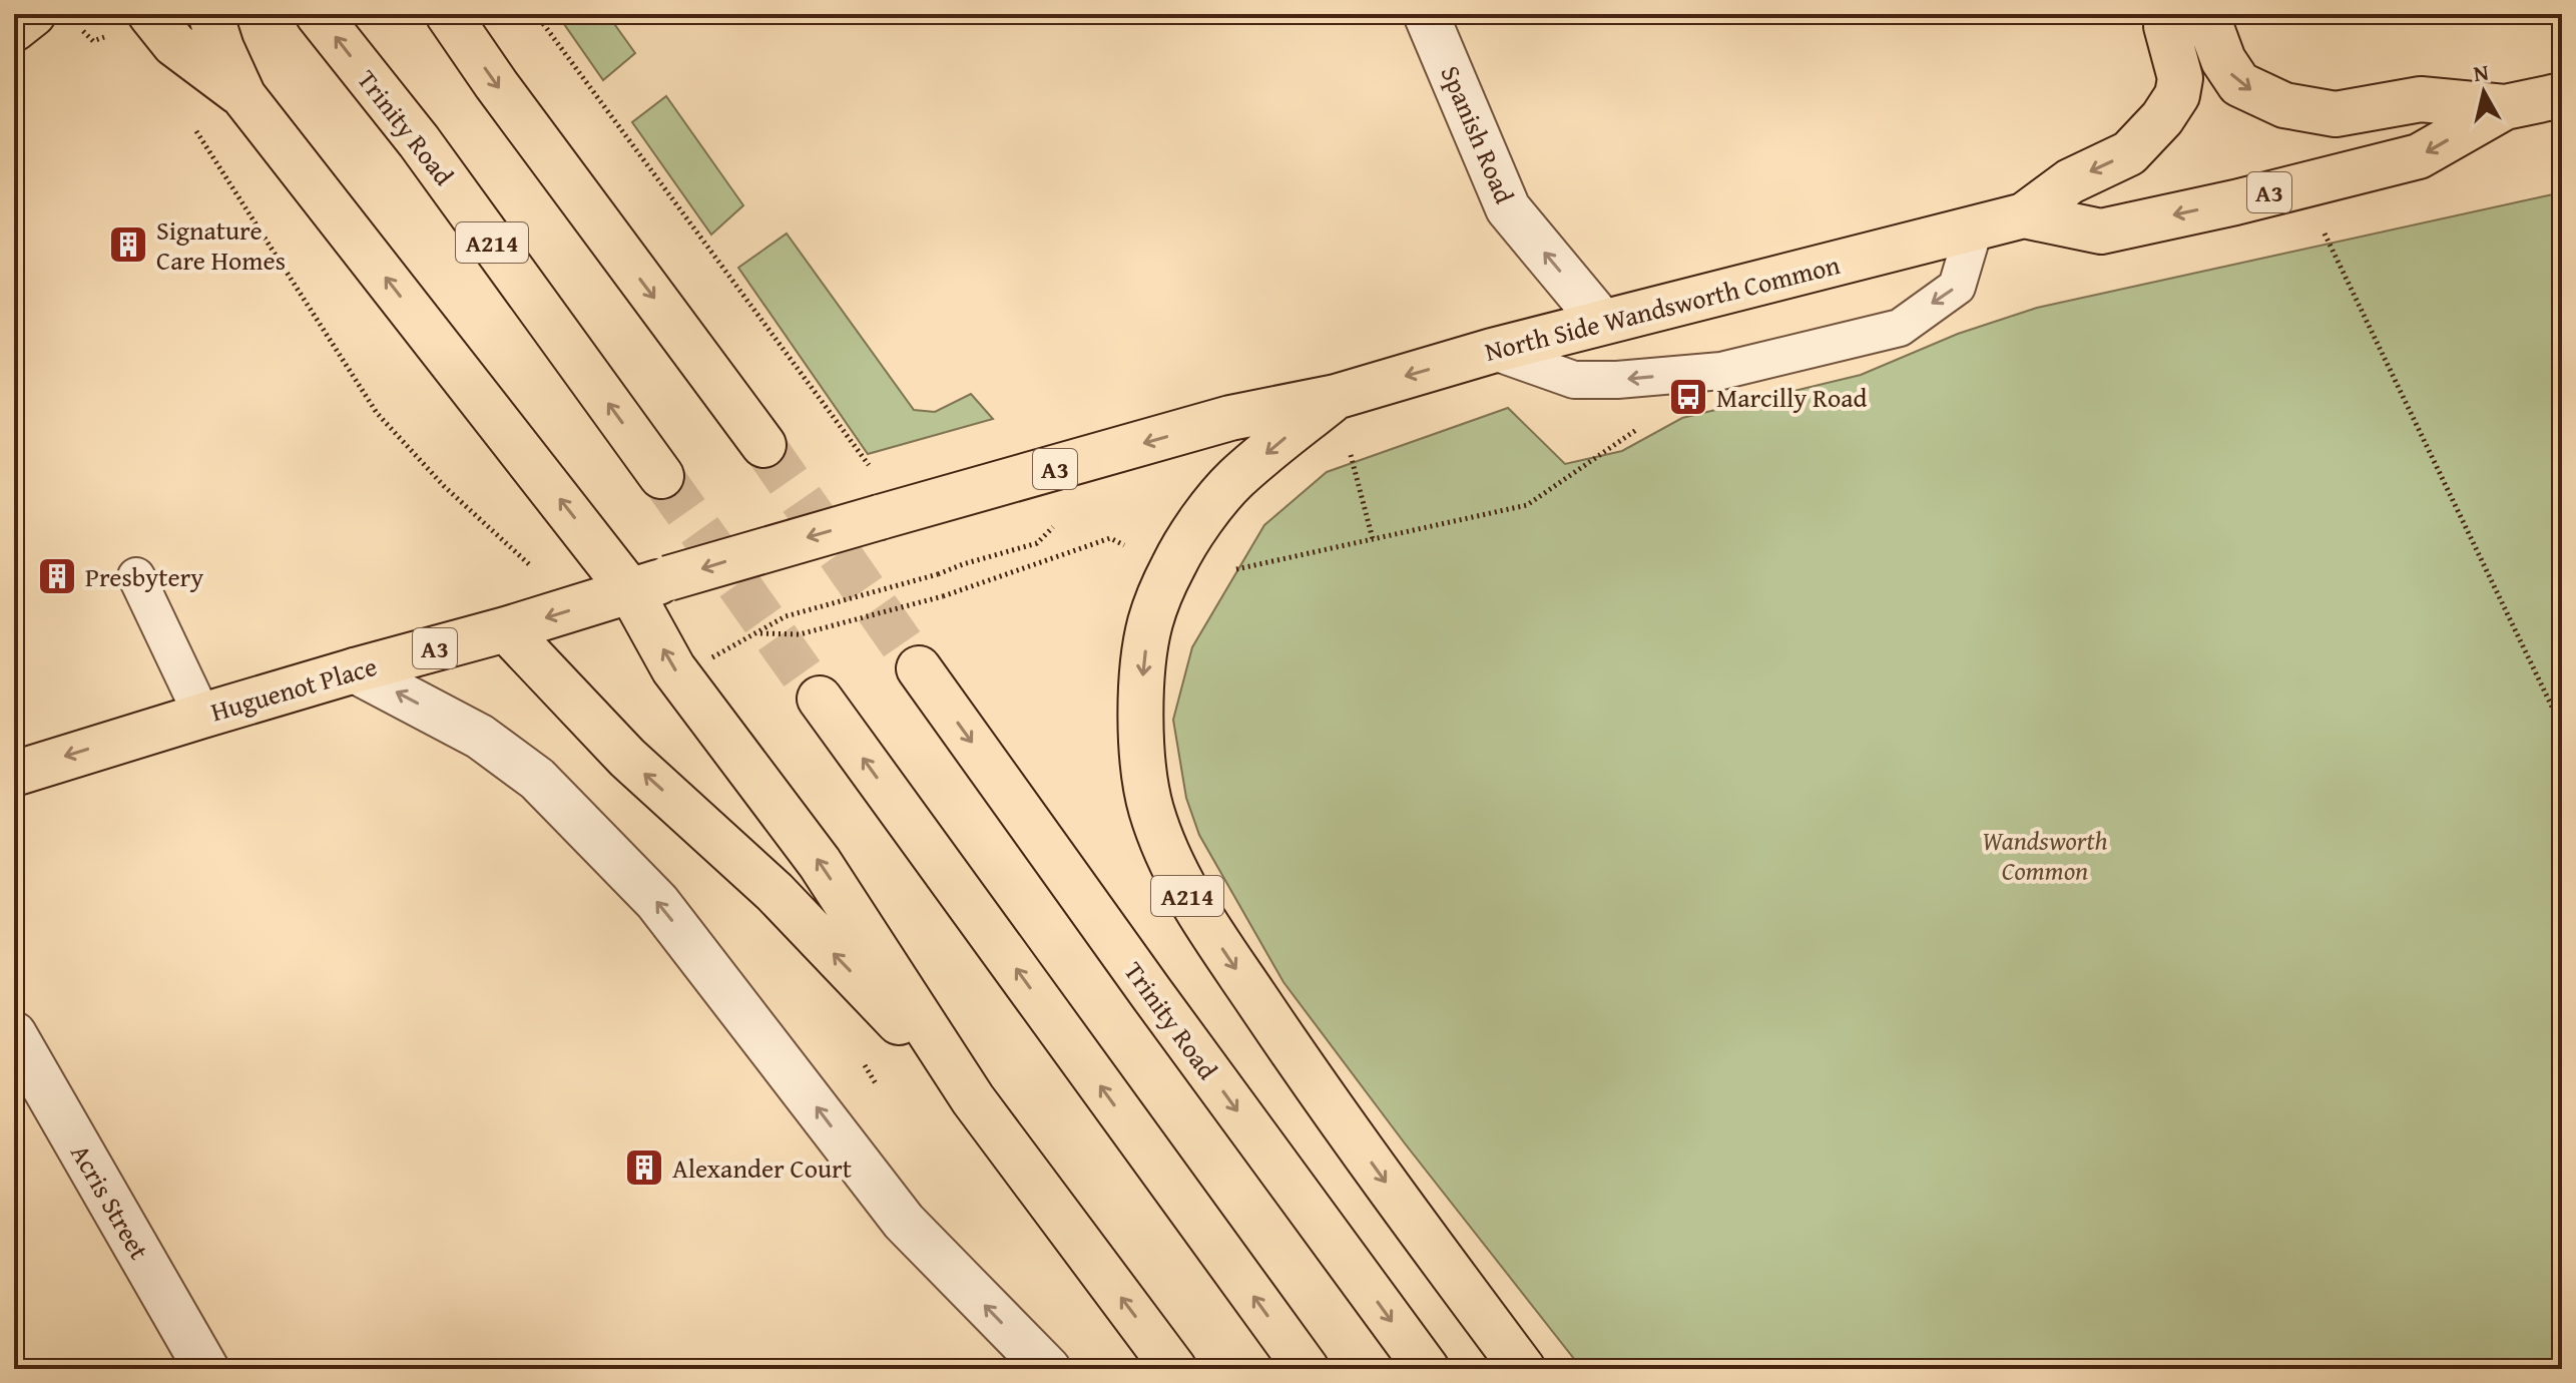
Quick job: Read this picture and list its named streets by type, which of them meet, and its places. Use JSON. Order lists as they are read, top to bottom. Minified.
{"streets":{"highway":["Trinity Road","A3","A214","North Side Wandsworth Common","Huguenot Place"],"street":["Spanish Road","Acris Street"]},"crossings":[["Spanish Road","North Side Wandsworth Common"],["A3","North Side Wandsworth Common"],["A214","North Side Wandsworth Common"],["North Side Wandsworth Common","Huguenot Place"]],"one_way":["Spanish Road","North Side Wandsworth Common","Huguenot Place"],"parks":["Wandsworth Common"],"places":{"building":["Signature Care Homes","Presbytery","Alexander Court"],"bus stop":["Marcilly Road"]},"north":"top"}
